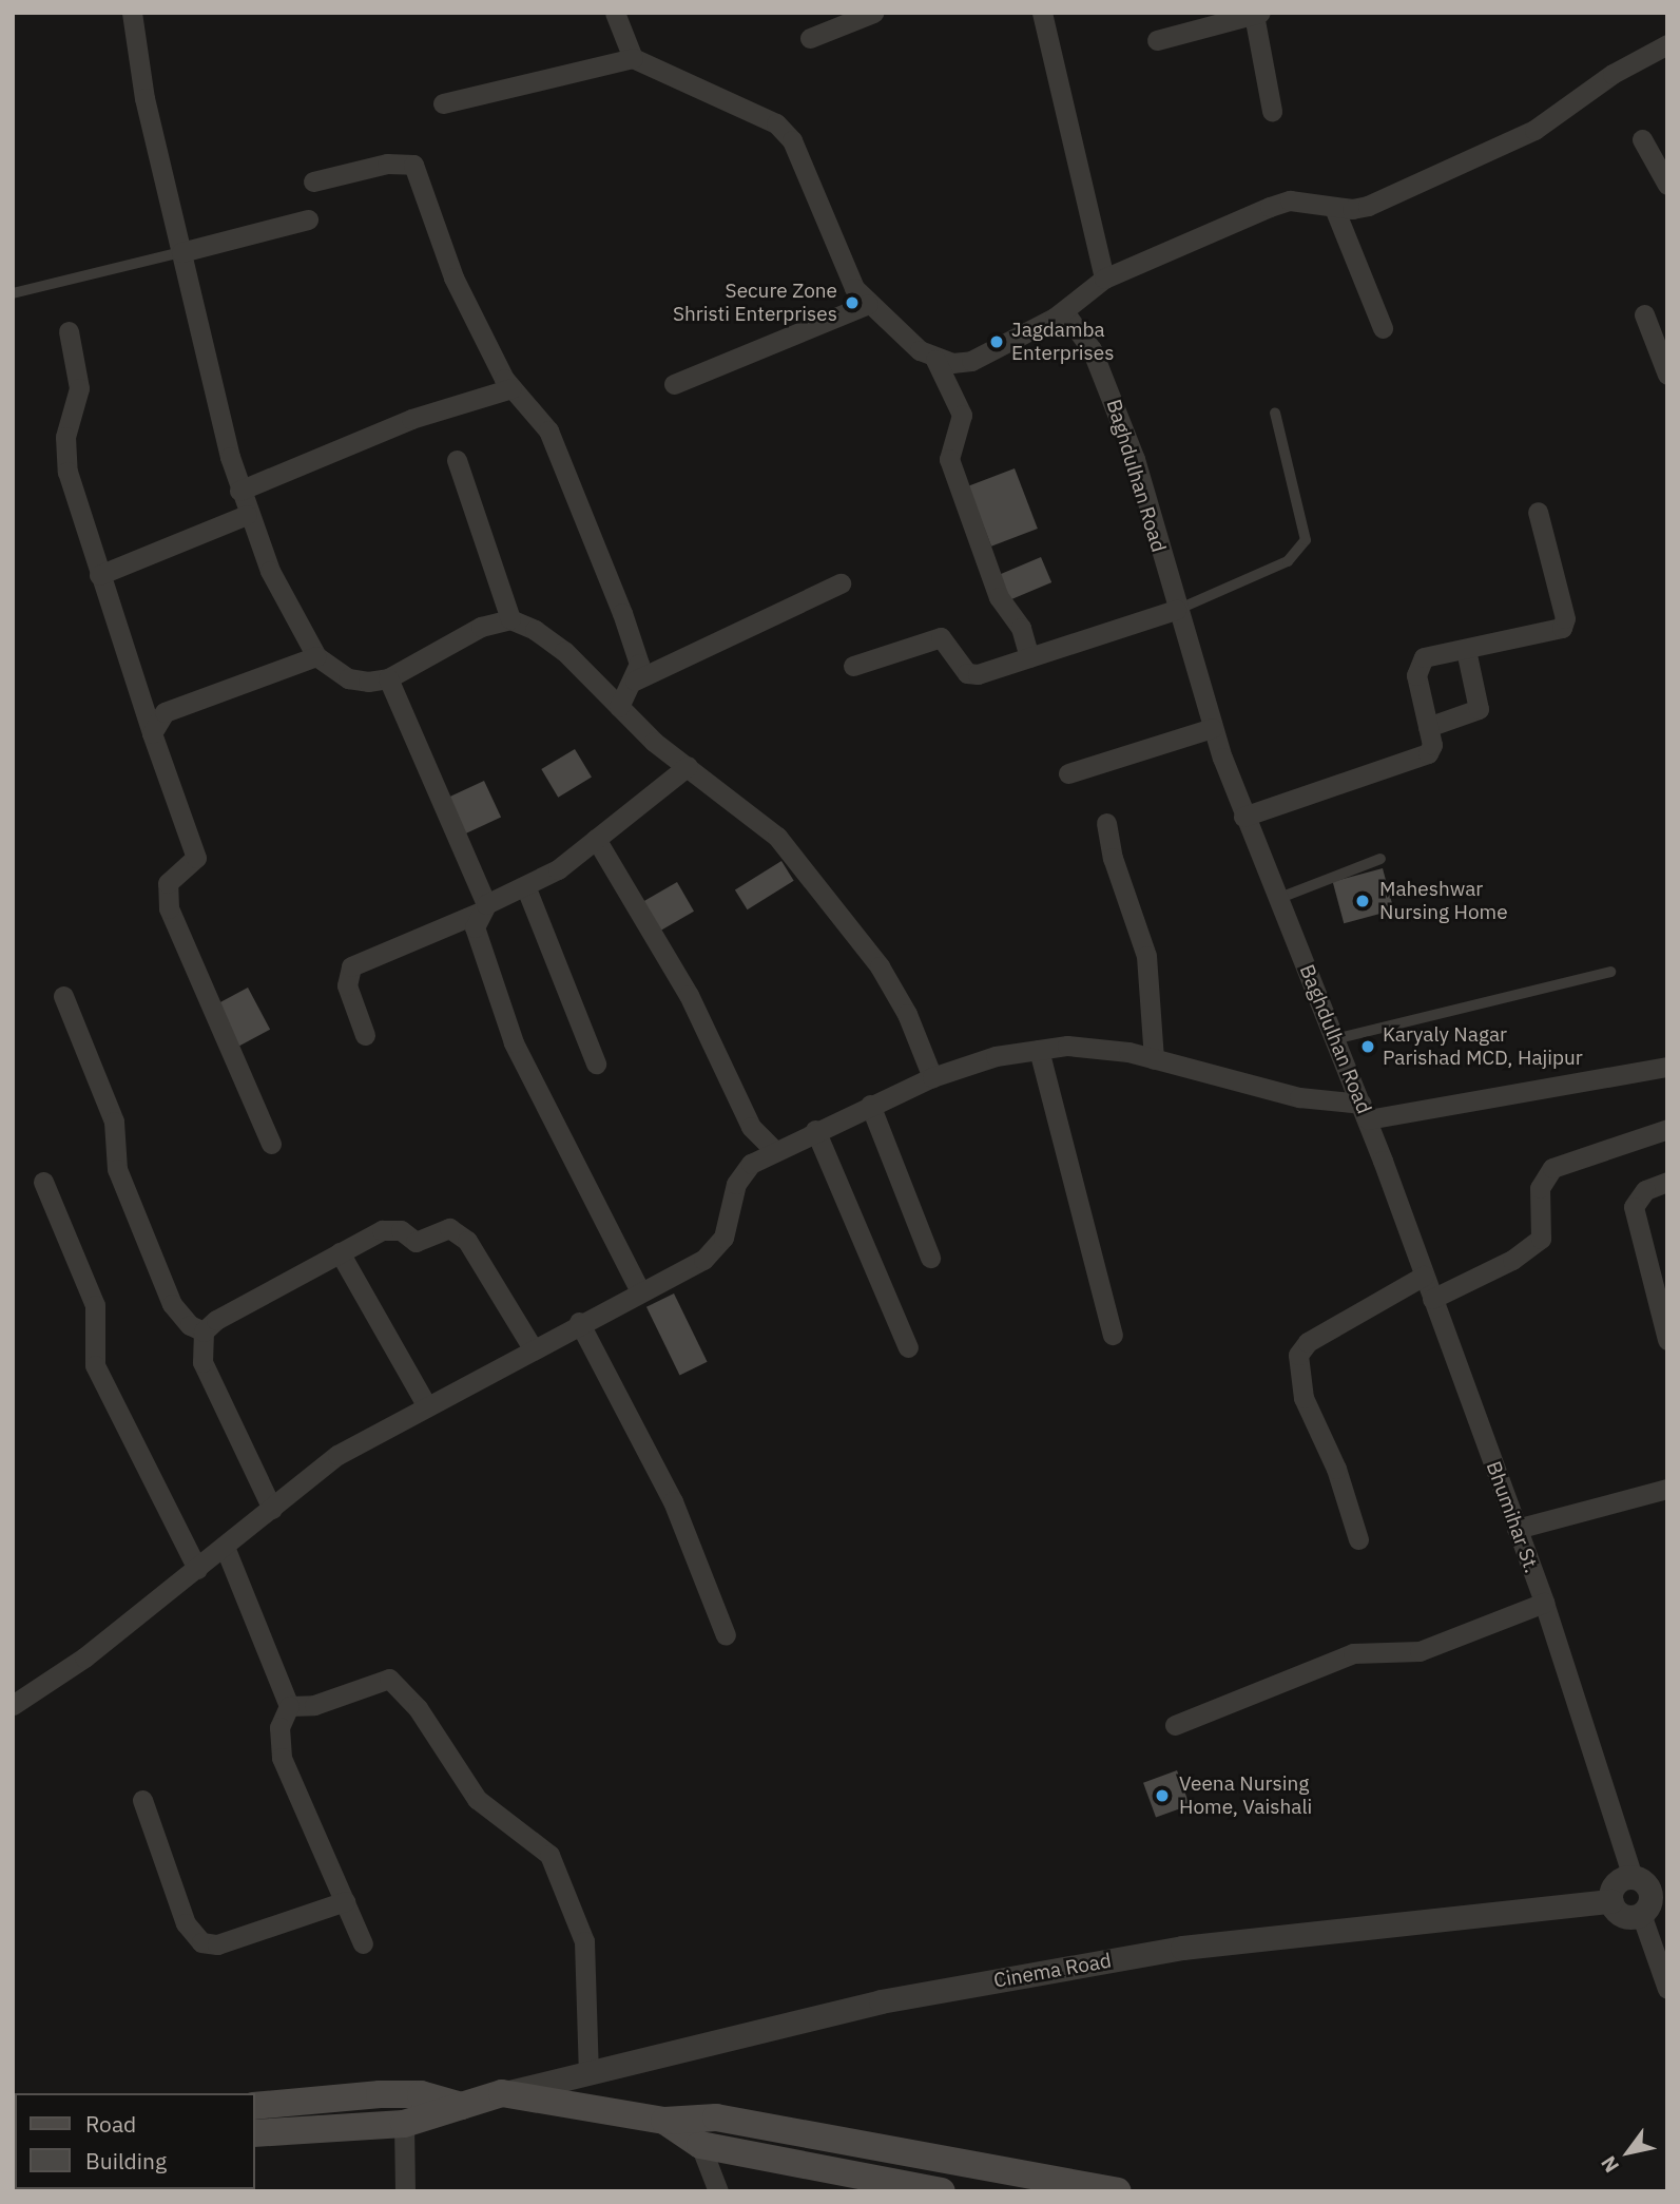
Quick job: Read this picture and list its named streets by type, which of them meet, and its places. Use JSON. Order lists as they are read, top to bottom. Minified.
{"streets":{"street":["Baghdulhan Road","Bhumihar St.","Cinema Road"]},"crossings":[["Baghdulhan Road","Bhumihar St."],["Bhumihar St.","Cinema Road"]],"places":["Secure Zone Shristi Enterprises","Jagdamba Enterprises","Maheshwar Nursing Home","Karyaly Nagar Parishad MCD, Hajipur","Veena Nursing Home, Vaishali"],"legend":["Road","Building"],"north":"bottom left"}
